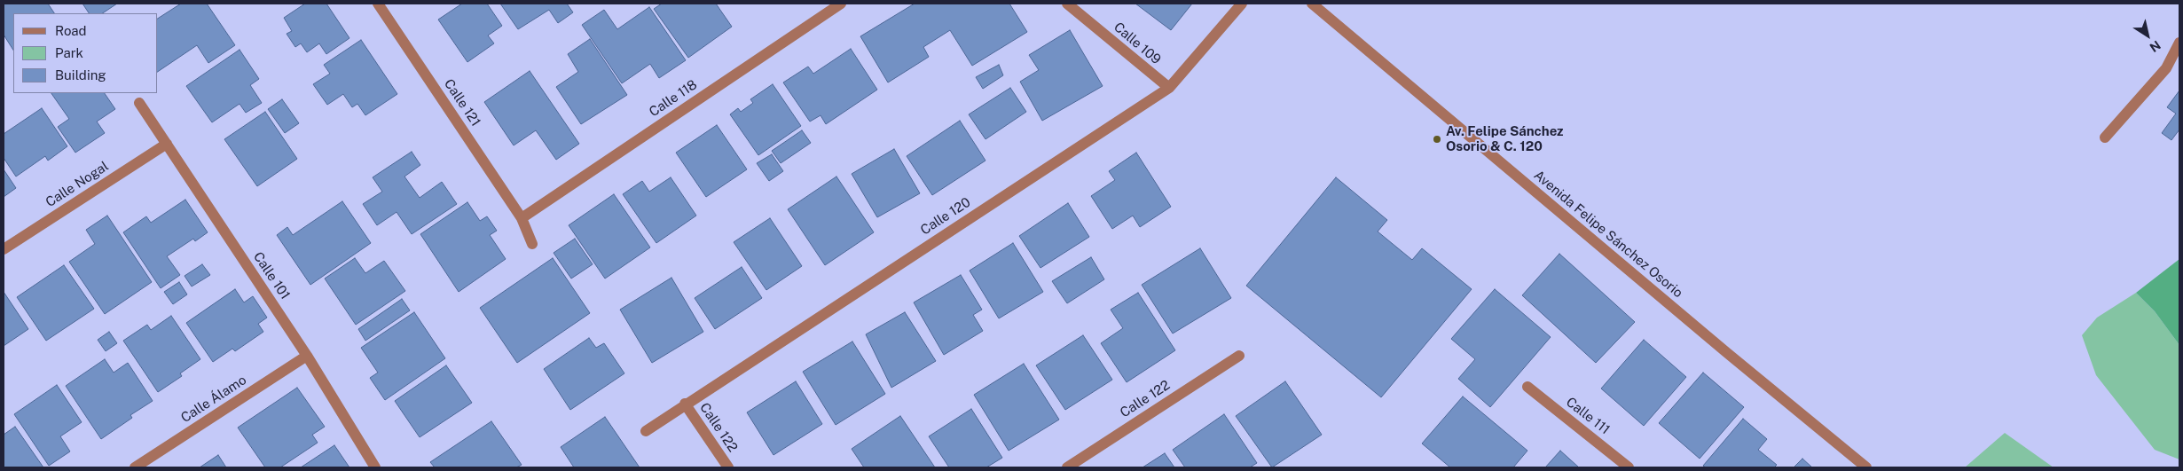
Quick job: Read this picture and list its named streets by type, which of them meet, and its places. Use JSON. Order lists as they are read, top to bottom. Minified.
{"streets":{"street":["Calle 109","Calle 118","Calle 121","Calle Nogal","Calle 120","Avenida Felipe Sánchez Osorio","Calle 101","Calle Álamo","Calle 122","Calle 111"]},"crossings":[["Calle 109","Calle 120"],["Calle 118","Calle 121"],["Calle Nogal","Calle 101"],["Calle 120","Calle 122"],["Calle 101","Calle Álamo"]],"places":["Av. Felipe Sánchez Osorio & C. 120"],"legend":["Road","Park","Building"],"north":"bottom right"}
